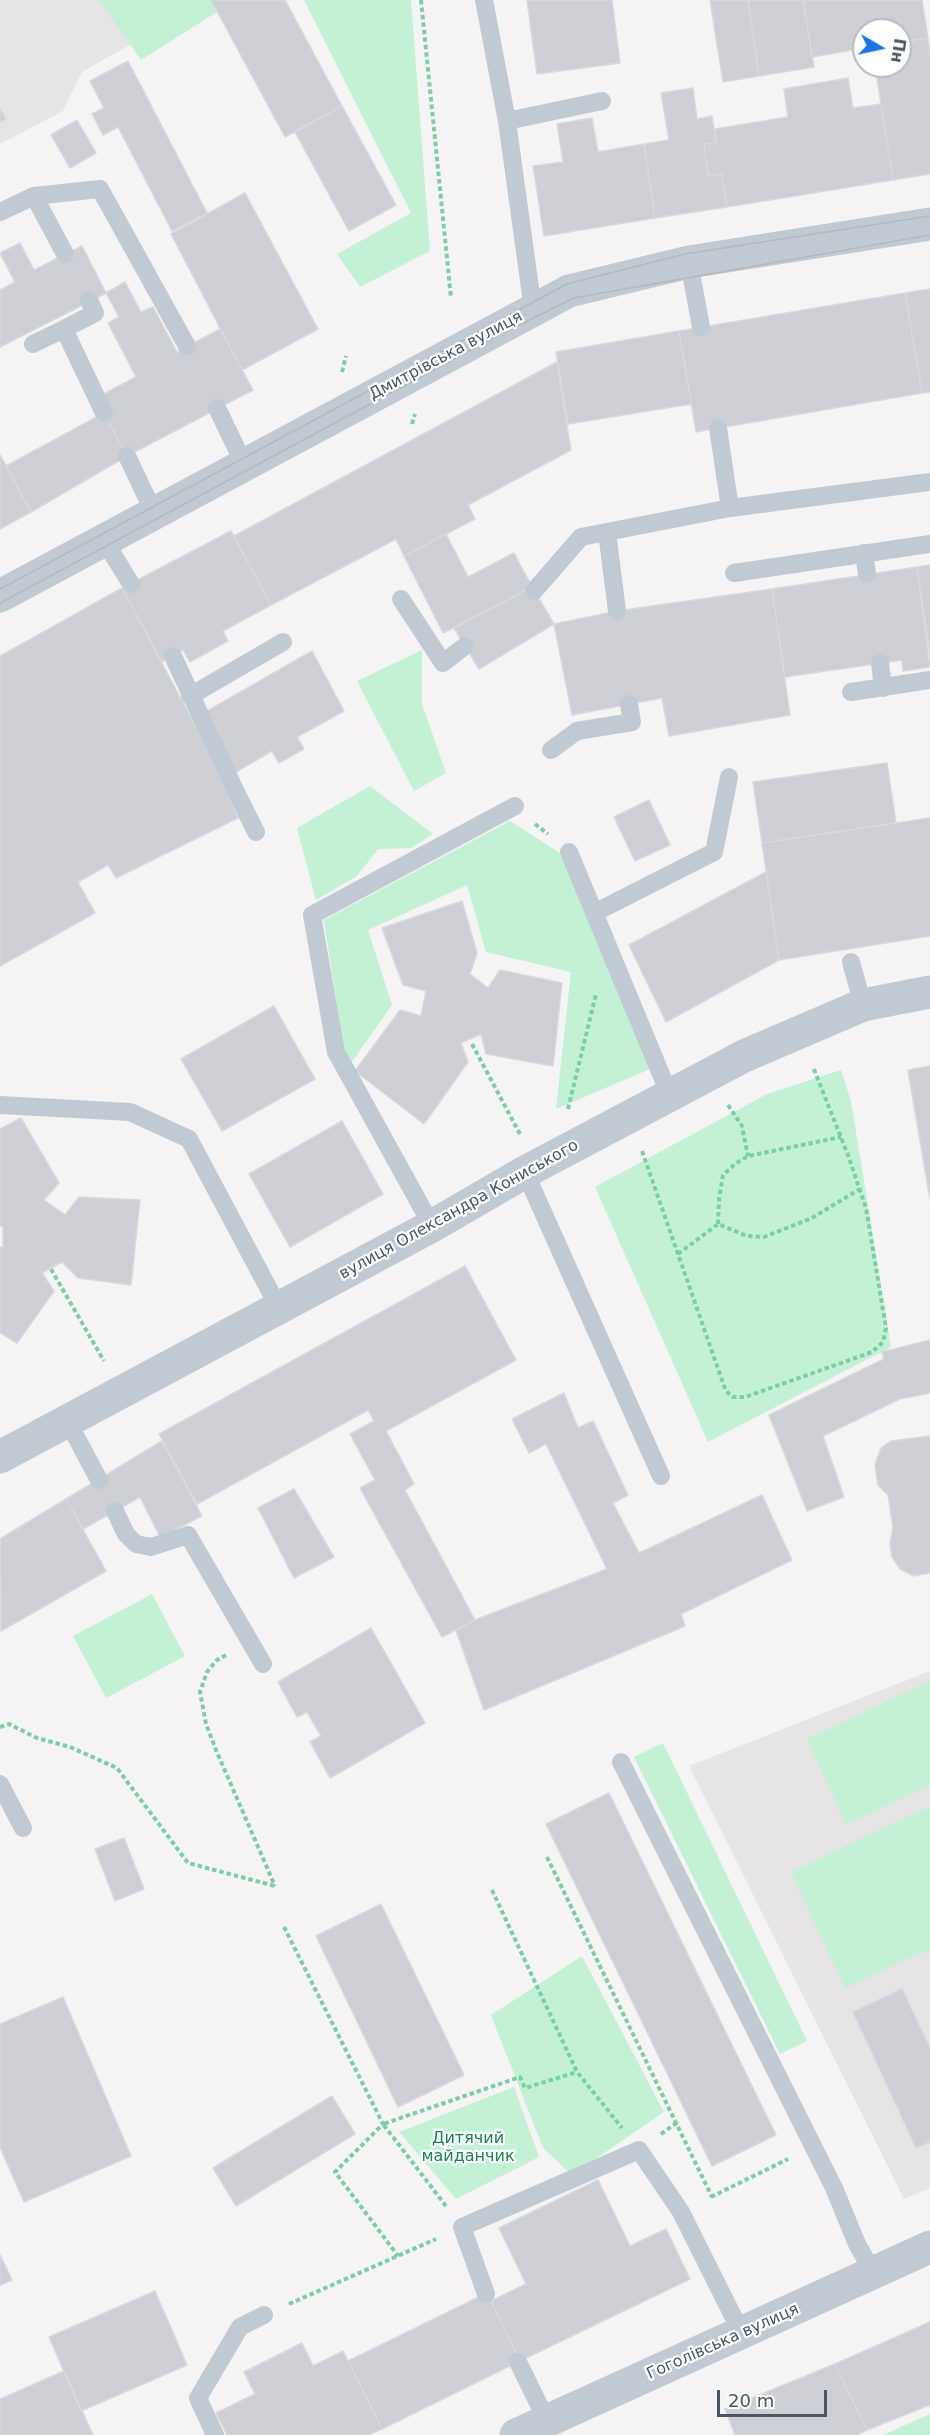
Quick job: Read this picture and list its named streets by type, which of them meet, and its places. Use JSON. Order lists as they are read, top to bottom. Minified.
{"streets":{"street":["Дмитрівська вулиця","вулиця Олександра Кониського","Гоголівська вулиця"]},"parks":["Дитячий майданчик"],"scale_bar":"20 m","north":"right"}
